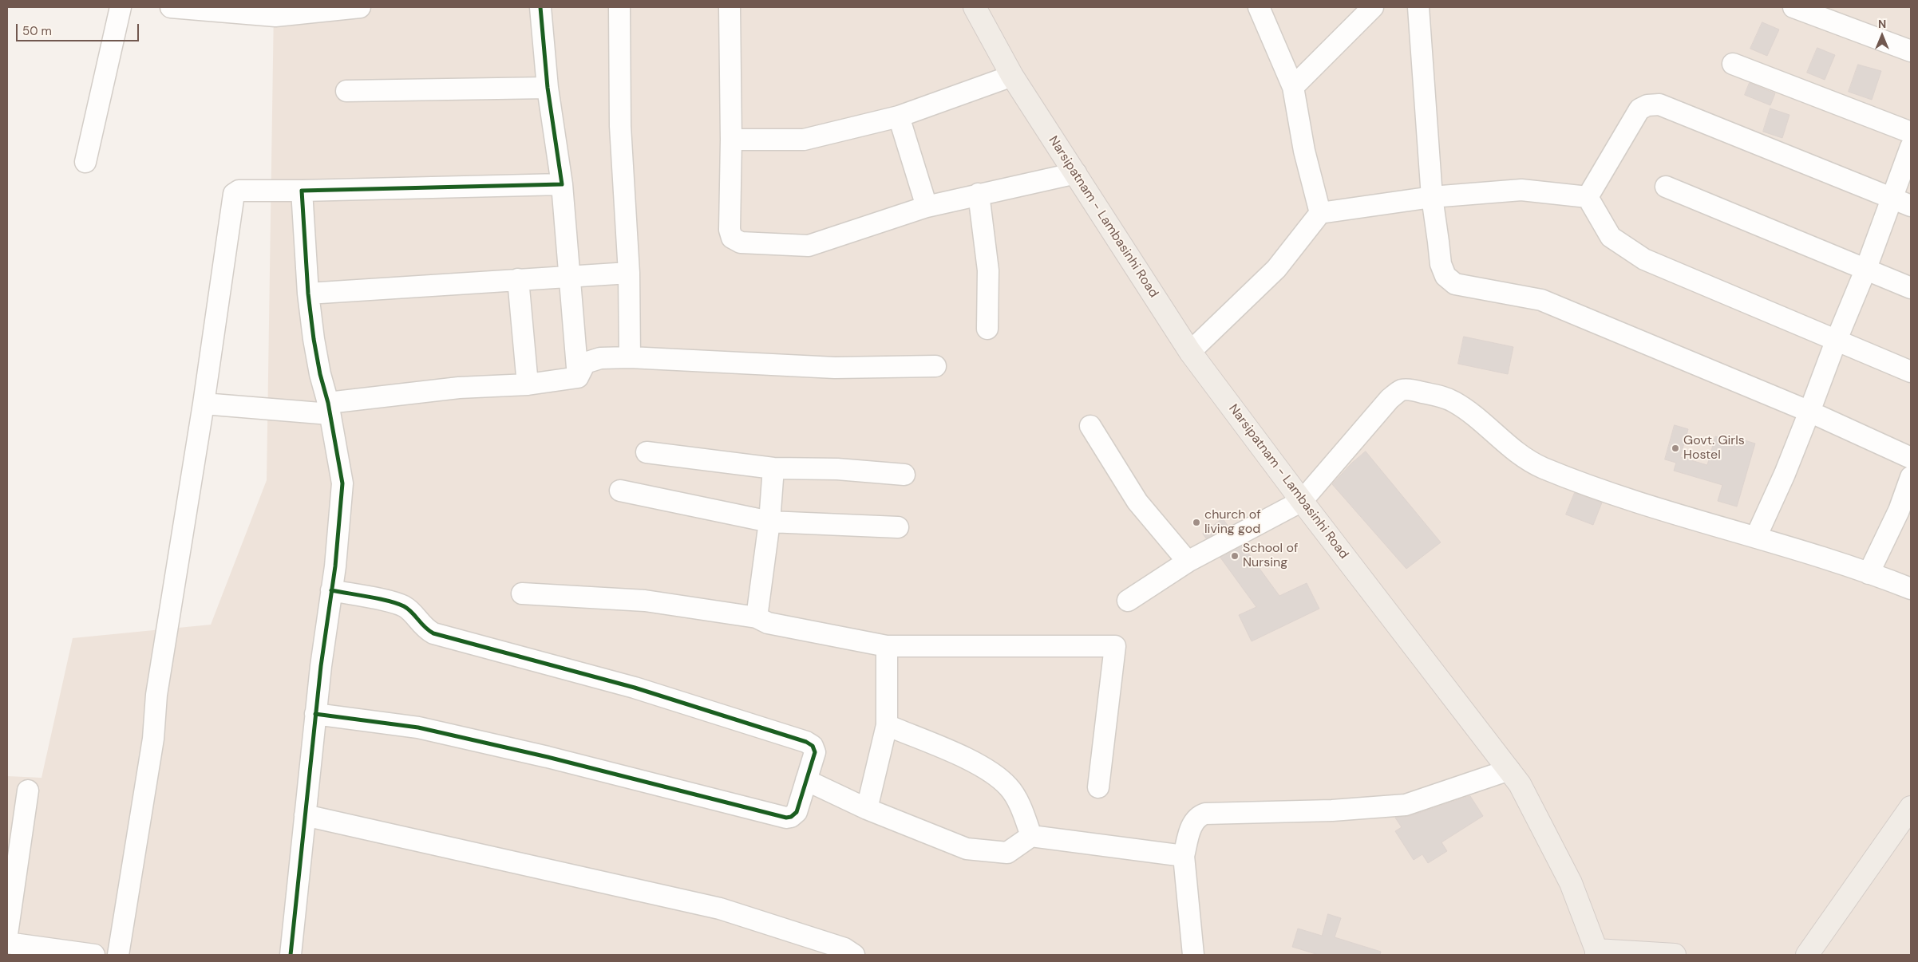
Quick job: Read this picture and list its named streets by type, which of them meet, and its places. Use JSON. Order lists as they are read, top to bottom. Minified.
{"streets":{"main road":["Narsipatnam - Lambasinhi Road"]},"places":["Govt. Girls Hostel","church of living god","School of Nursing"],"scale_bar":"50 m","north":"top"}
